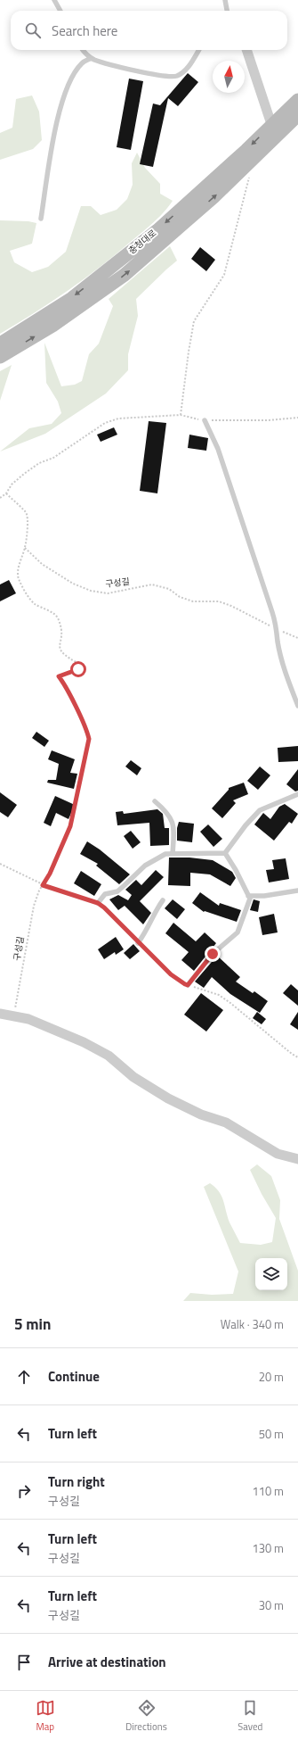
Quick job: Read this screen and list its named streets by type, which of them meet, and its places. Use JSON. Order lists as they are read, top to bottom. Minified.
{"streets":{"main road":["충청대로"],"path":["구성길"]},"north":"top","page":{"search":"Search here","heading":["5 min","Walk · 340 m"],"list":[["Continue","20 m"],["Turn left","50 m"],["Turn right","구성길","110 m"],["Turn left","구성길","130 m"],["Turn left","구성길","30 m"],"Arrive at destination"],"nav":["Map","Directions","Saved"]}}
